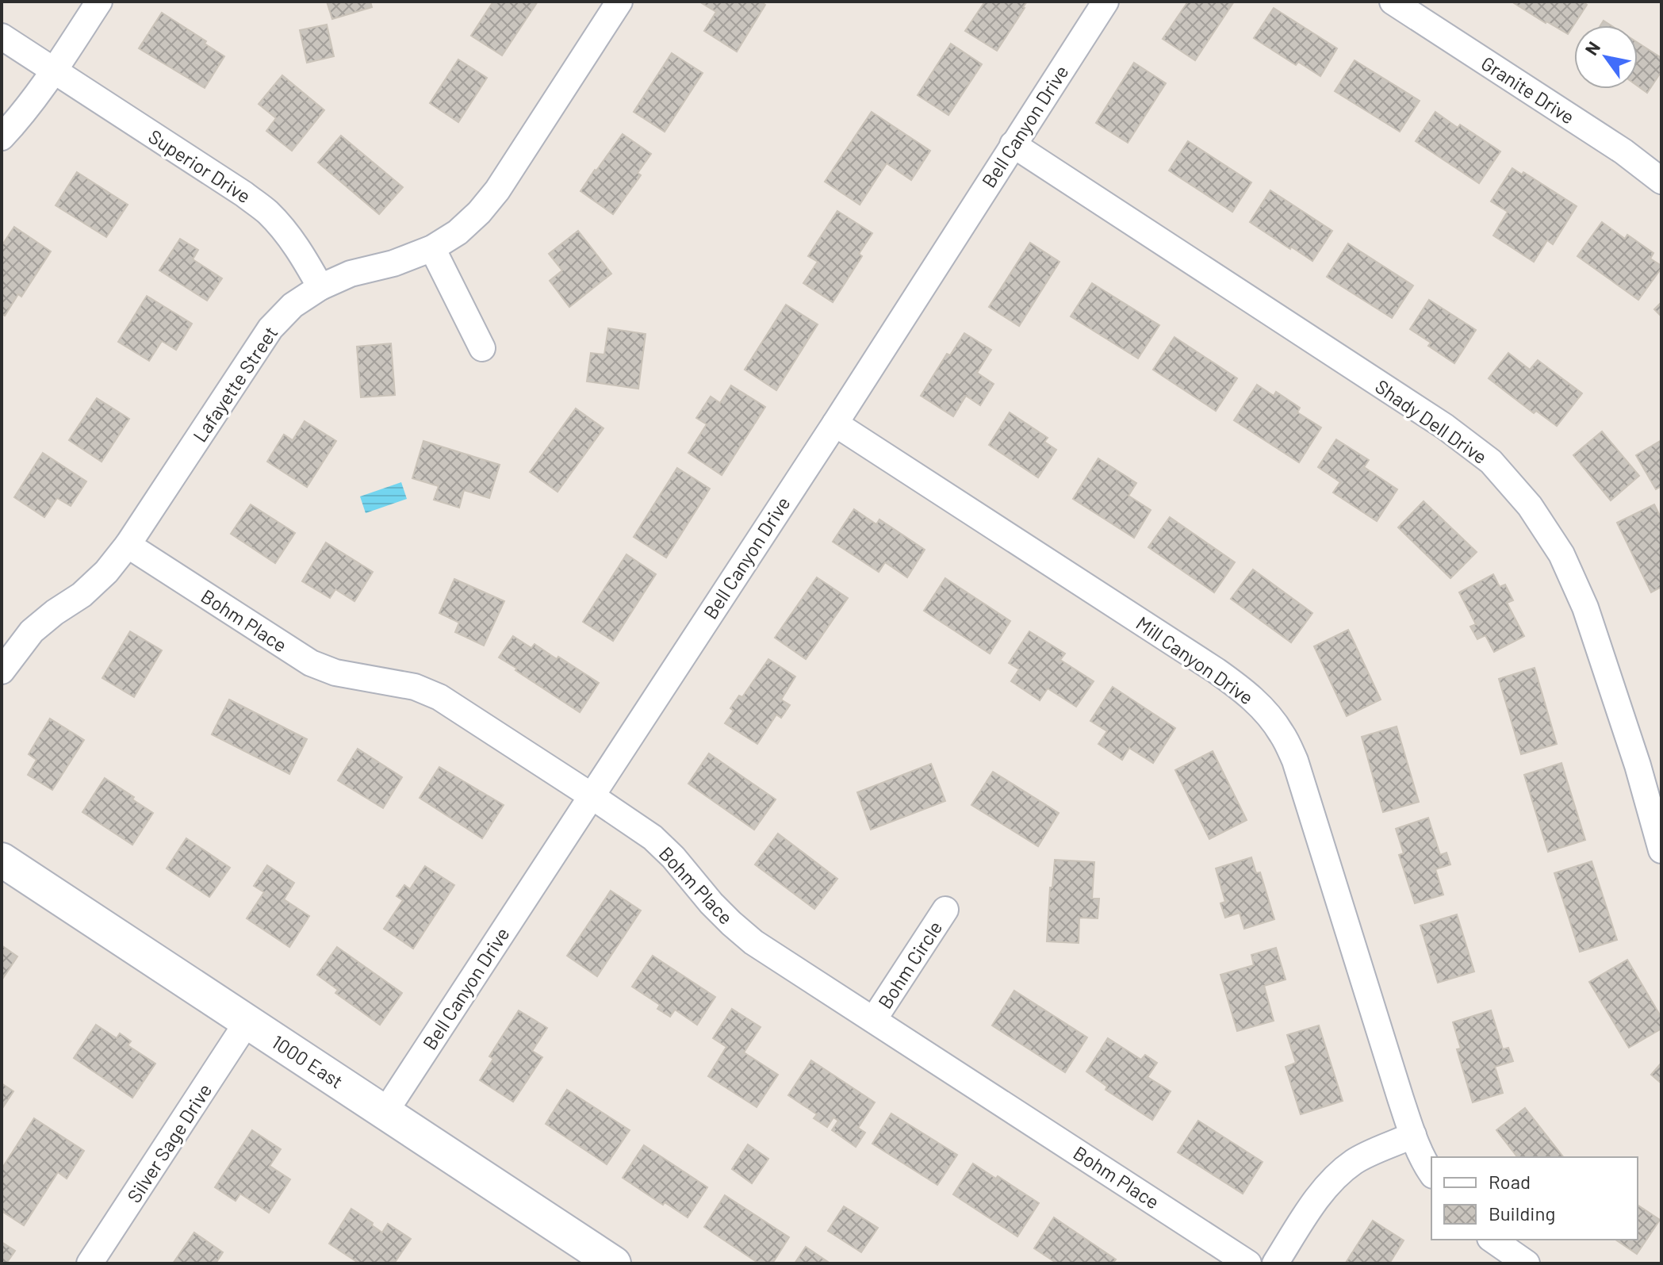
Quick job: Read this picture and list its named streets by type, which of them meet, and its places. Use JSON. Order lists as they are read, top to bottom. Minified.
{"streets":{"street":["Granite Drive","Bell Canyon Drive","Superior Drive","Lafayette Street","Shady Dell Drive","Bohm Place","Mill Canyon Drive","Bohm Circle","1000 East","Silver Sage Drive"]},"crossings":[["Bell Canyon Drive","Shady Dell Drive"],["Bell Canyon Drive","Bohm Place"],["Bell Canyon Drive","Mill Canyon Drive"],["Bell Canyon Drive","1000 East"],["Superior Drive","Lafayette Street"],["Lafayette Street","Bohm Place"],["Bohm Place","Bohm Circle"],["1000 East","Silver Sage Drive"]],"legend":["Road","Building"],"north":"top left"}
